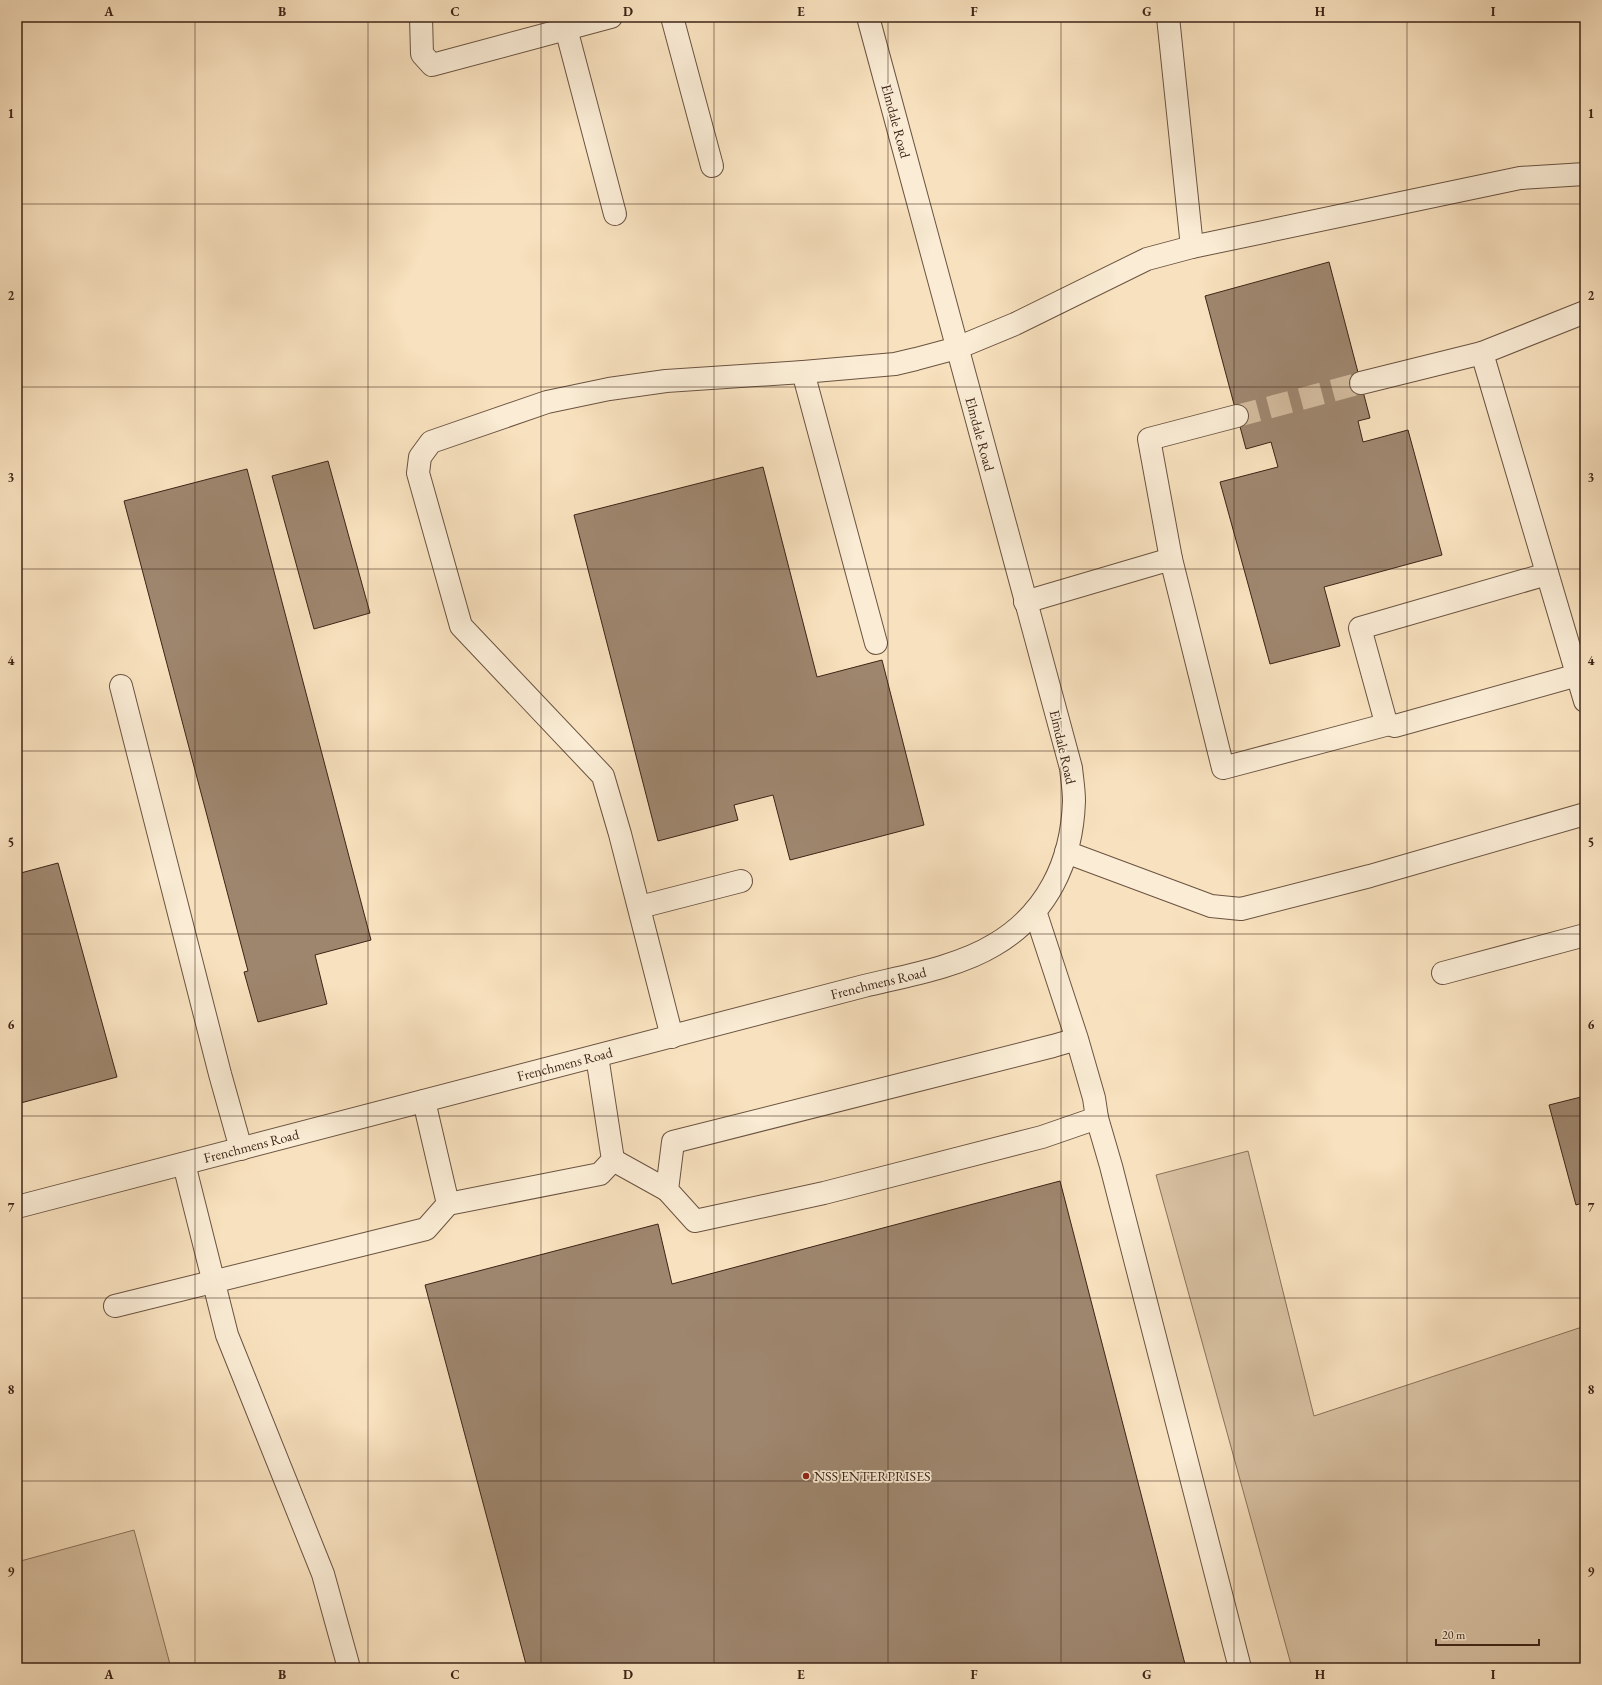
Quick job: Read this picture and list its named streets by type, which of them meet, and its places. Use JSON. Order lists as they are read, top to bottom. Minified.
{"streets":{"street":["Elmdale Road","Frenchmens Road"]},"crossings":[["Elmdale Road","Frenchmens Road"]],"places":["NSS ENTERPRISES"],"scale_bar":"20 m","grid":{"columns":["A","B","C","D","E","F","G","H","I"],"rows":["1","2","3","4","5","6","7","8","9"]}}
